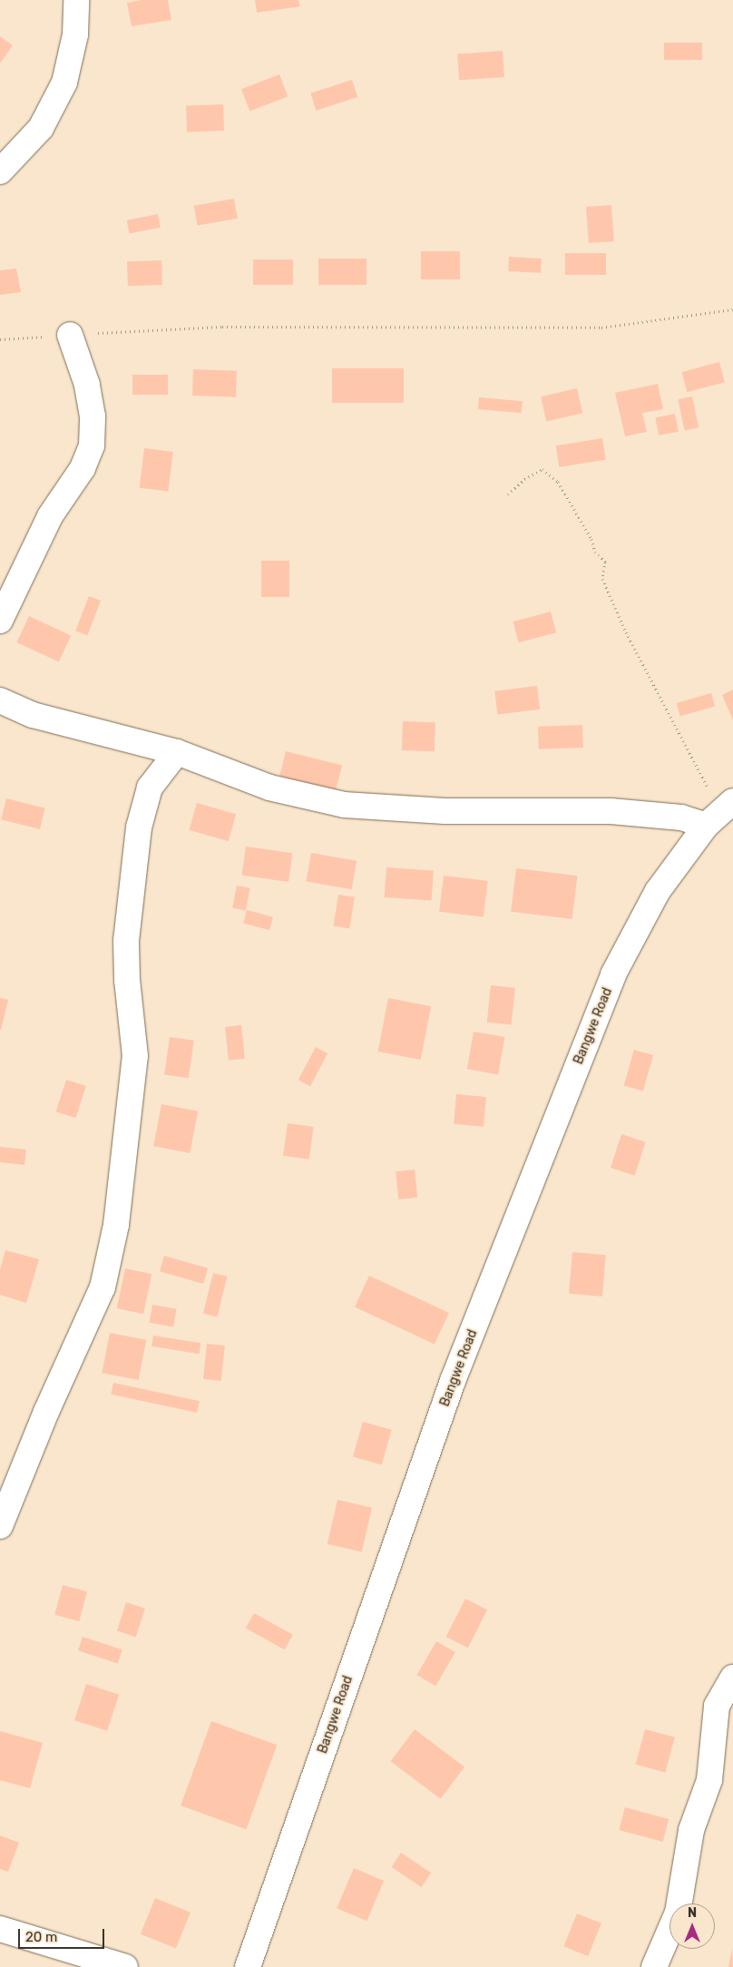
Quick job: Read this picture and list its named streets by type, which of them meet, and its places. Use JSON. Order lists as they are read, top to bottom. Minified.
{"streets":{"street":["Bangwe Road"]},"scale_bar":"20 m","north":"top"}
